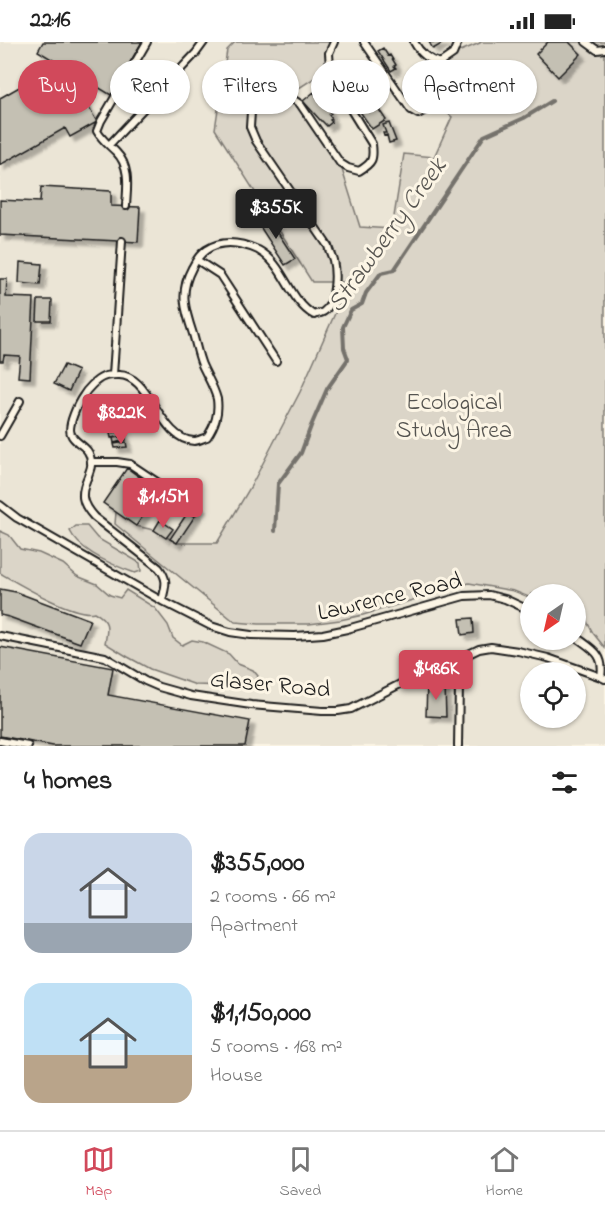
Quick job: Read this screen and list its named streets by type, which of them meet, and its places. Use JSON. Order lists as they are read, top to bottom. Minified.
{"streets":{"lane":["Lawrence Road","Glaser Road"]},"water":["Strawberry Creek"],"parks":["Ecological Study Area"],"north":"bottom left","page":{"status":"22:16","chip":["Buy","Rent","Filters","New","Apartment"],"price":["$355K","$822K","$1.15M","$486K"],"heading":"4 homes","list":[{"name":"$355,000","note":"2 rooms · 66 m² · Apartment"},{"name":"$1,150,000","note":"5 rooms · 168 m² · House"}],"tabs":["Map","Saved","Home"]}}
